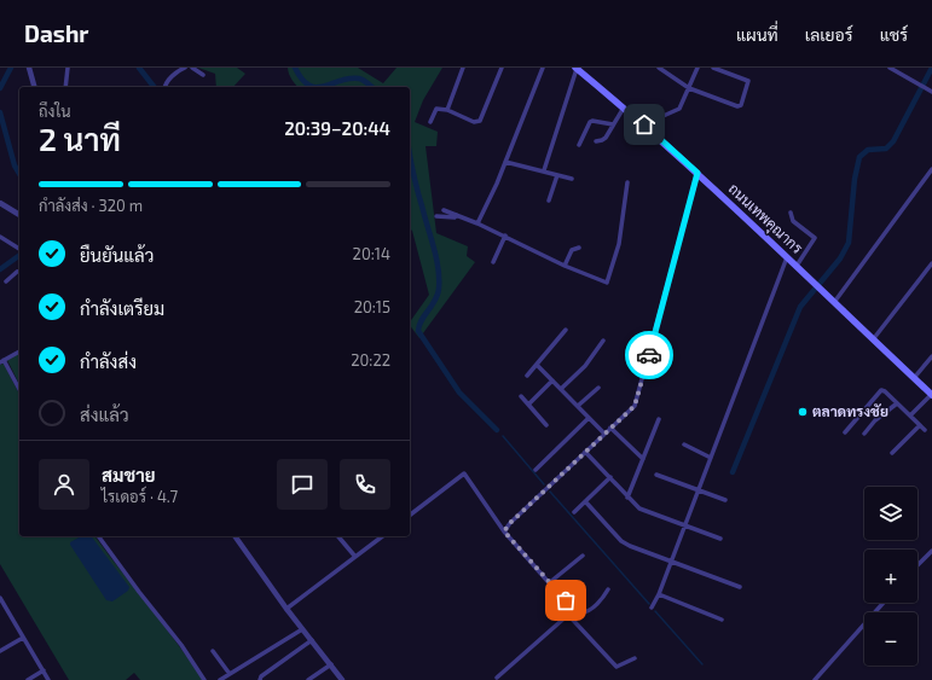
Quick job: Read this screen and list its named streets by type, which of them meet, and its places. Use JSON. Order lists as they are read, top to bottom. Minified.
{"streets":{"main road":["ถนนเทพคุณากร"]},"places":["ตลาดทรงชัย"],"page":{"header":"Dashr","nav":["แผนที่","เลเยอร์","แชร์"],"heading":["2 นาที","ถึงใน","20:39–20:44"],"panel":["สมชาย","ไรเดอร์ · 4.7"],"bar":"กำลังส่ง · 320 m","list":[["ยืนยันแล้ว","20:14"],["กำลังเตรียม","20:15"],["กำลังส่ง","20:22"],"ส่งแล้ว"],"map_buttons":["+","−"]}}
